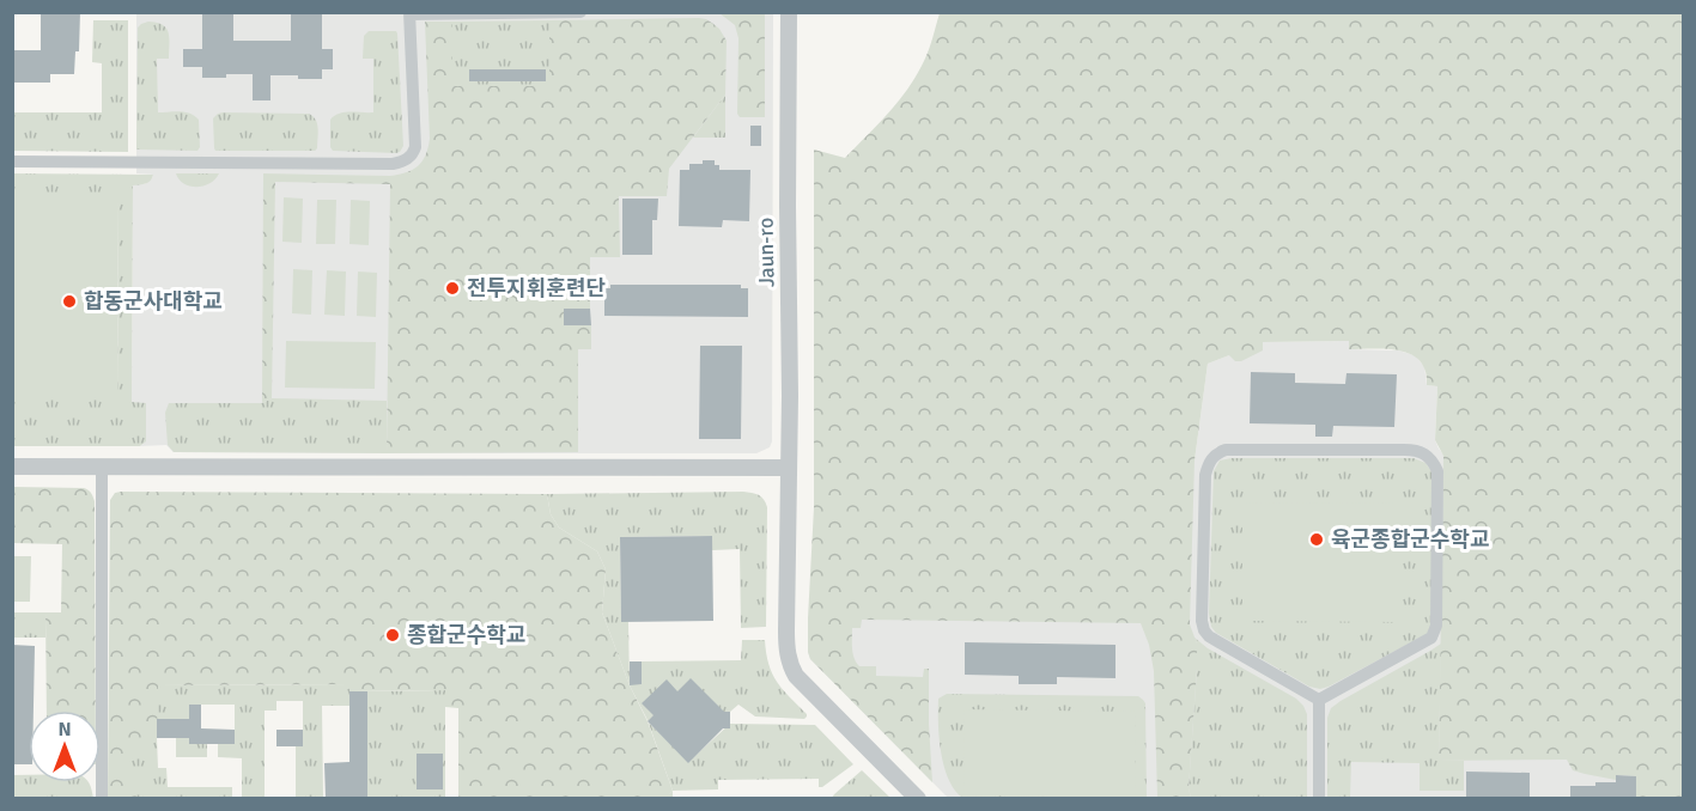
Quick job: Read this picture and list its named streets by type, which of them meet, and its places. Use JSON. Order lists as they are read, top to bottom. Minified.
{"streets":{"street":["Jaun-ro"]},"places":["전투지휘훈련단","합동군사대학교","육군종합군수학교","종합군수학교"],"north":"top"}
